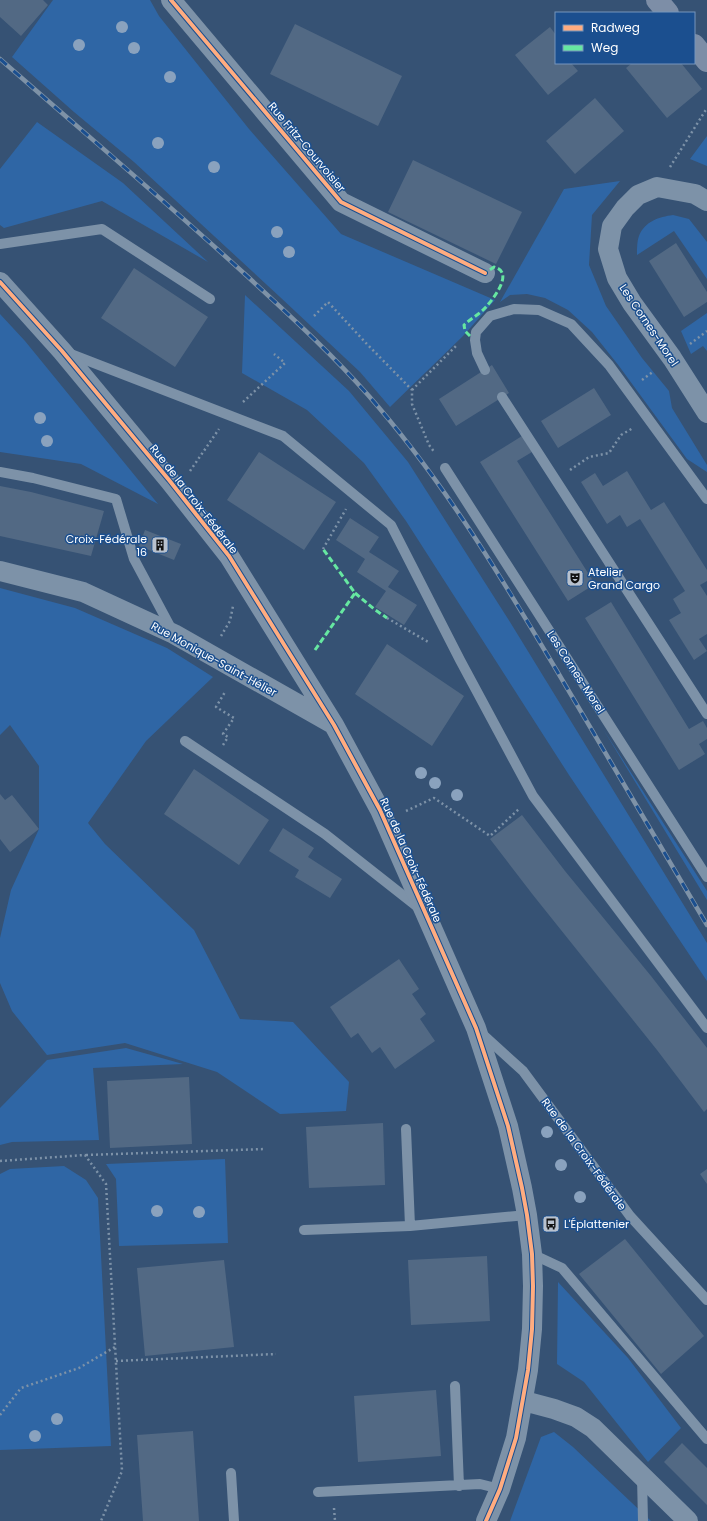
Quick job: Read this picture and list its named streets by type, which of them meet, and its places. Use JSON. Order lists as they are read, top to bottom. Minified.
{"streets":{"street":["Rue Fritz-Courvoisier","Les Cornes-Morel","Rue de la Croix-Fédérale","Rue Monique-Saint-Hélier"]},"crossings":[["Rue de la Croix-Fédérale","Rue Monique-Saint-Hélier"]],"places":{"building":["Croix-Fédérale 16"],"theatre":["Atelier Grand Cargo"],"bus stop":["L'Éplattenier"]},"legend":["Radweg","Weg"]}
